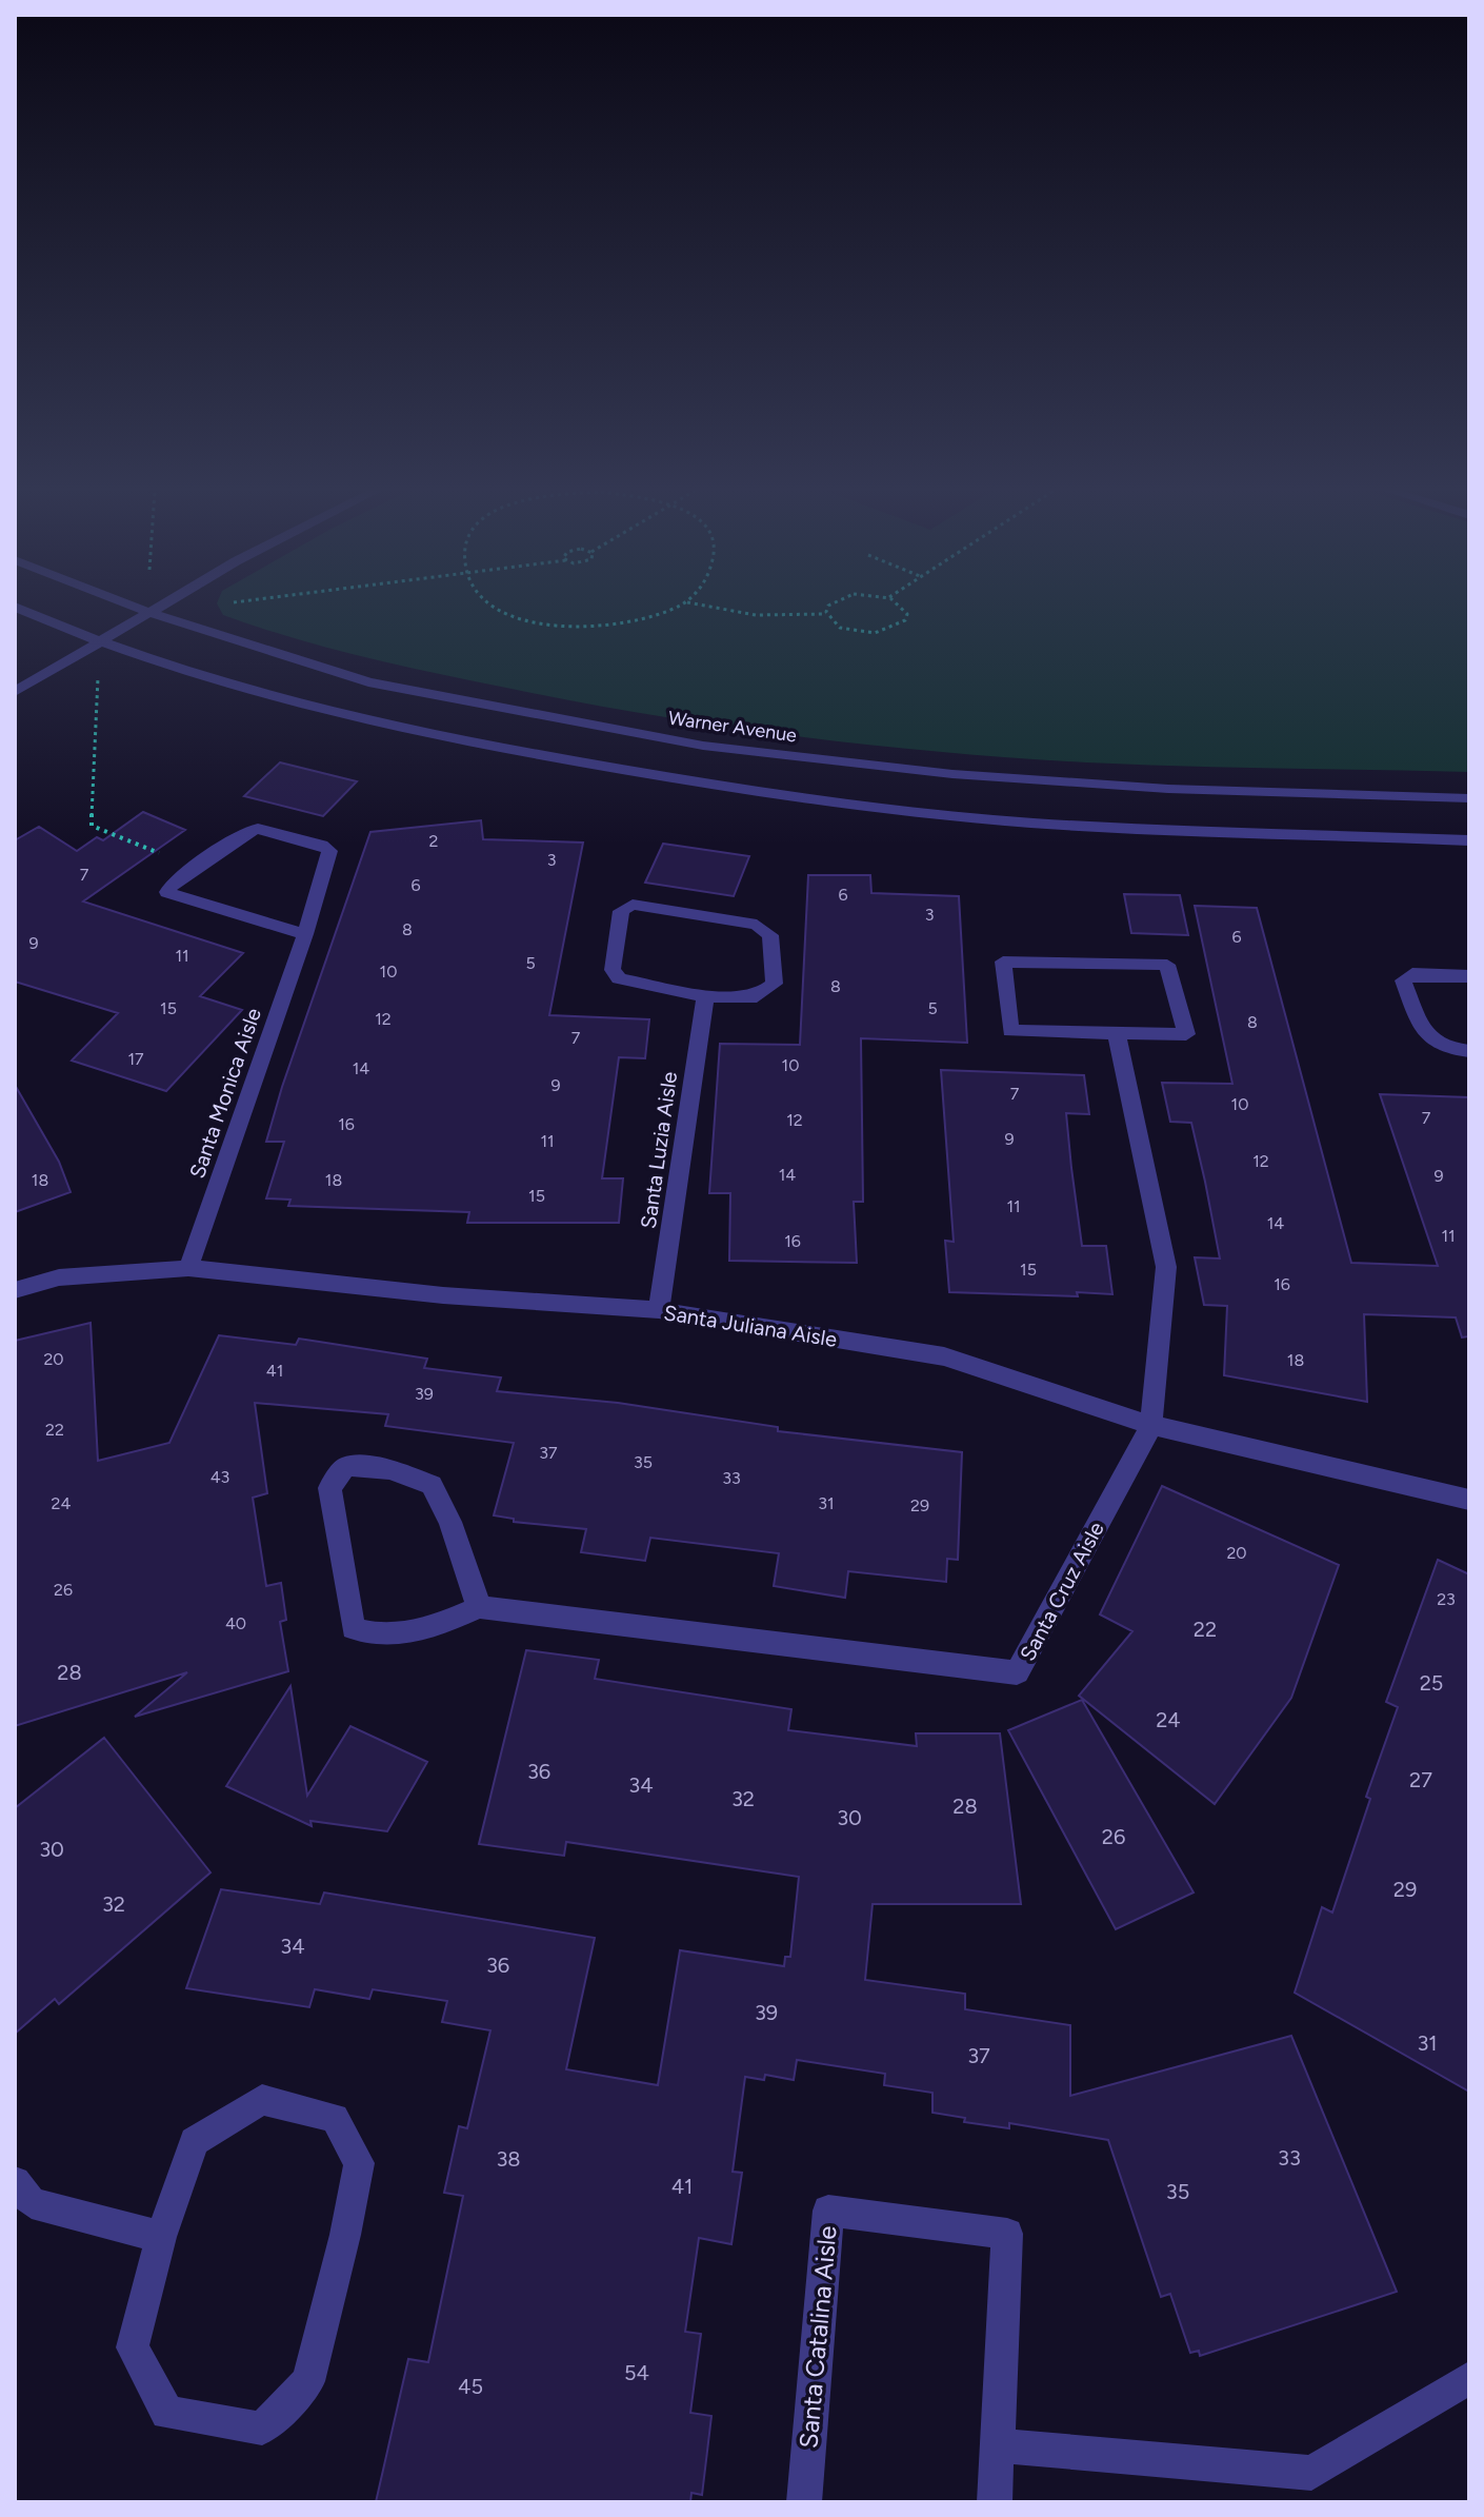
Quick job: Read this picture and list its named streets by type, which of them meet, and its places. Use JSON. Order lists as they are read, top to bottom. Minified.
{"streets":{"street":["Warner Avenue","Santa Monica Aisle","Santa Luzia Aisle","Santa Juliana Aisle","Santa Cruz Aisle","Santa Catalina Aisle"]},"crossings":[["Santa Monica Aisle","Santa Juliana Aisle"],["Santa Luzia Aisle","Santa Juliana Aisle"],["Santa Juliana Aisle","Santa Cruz Aisle"]],"house_numbers":["2","3","7","6","6","3","8","6","9","11","5","10","8","15","5","12","8","7","17","10","14","9","7","10","7","12","16","9","11","12","14","9","18","18","15","11","14","11","16","15","16","20","18","41","39","22","37","35","43","33","24","31","29","20","26","23","40","22","28","25","24","36","27","34","32","28","30","26","30","29","32","34","36","39","31","37","33","38","41","35","54","45"]}
